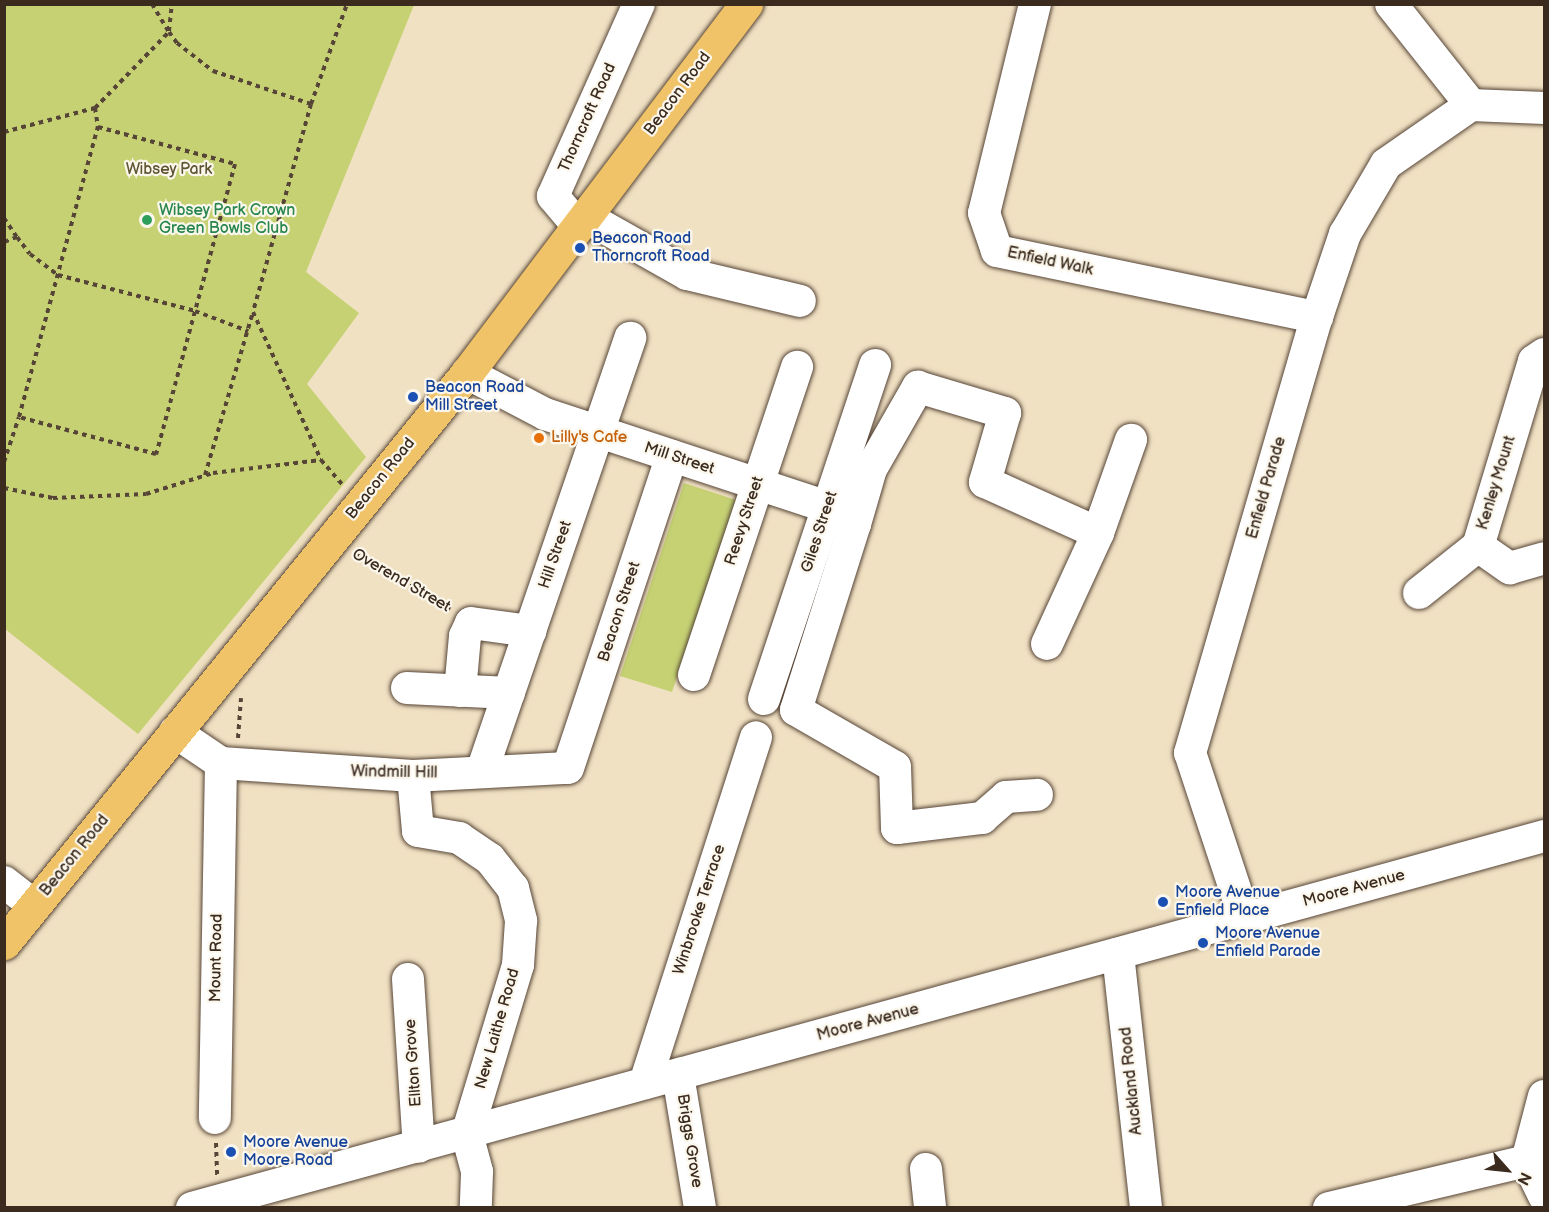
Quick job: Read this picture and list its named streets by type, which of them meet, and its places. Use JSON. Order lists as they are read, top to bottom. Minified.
{"streets":{"main road":["Beacon Road"],"street":["Thorncroft Road","Enfield Walk","Mill Street","Kenley Mount","Enfield Parade","Reevy Street","Giles Street","Hill Street","Beacon Street","Windmill Hill","Moore Avenue","Winbrooke Terrace","Mount Road","New Laithe Road","Ellton Grove","Auckland Road","Briggs Grove"],"path":["Overend Street"]},"crossings":[["Beacon Road","Thorncroft Road"],["Beacon Road","Mill Street"],["Beacon Road","Overend Street"],["Enfield Walk","Enfield Parade"],["Mill Street","Reevy Street"],["Mill Street","Giles Street"],["Mill Street","Hill Street"],["Mill Street","Beacon Street"],["Enfield Parade","Moore Avenue"],["Hill Street","Windmill Hill"],["Beacon Street","Windmill Hill"],["Windmill Hill","Mount Road"],["Windmill Hill","New Laithe Road"],["Moore Avenue","Winbrooke Terrace"],["Moore Avenue","New Laithe Road"],["Moore Avenue","Ellton Grove"],["Moore Avenue","Auckland Road"],["Moore Avenue","Briggs Grove"]],"parks":["Wibsey Park"],"places":["Wibsey Park Crown Green Bowls Club","Beacon Road Thorncroft Road","Beacon Road Mill Street","Lilly's Cafe","Moore Avenue Enfield Place","Moore Avenue Enfield Parade","Moore Avenue Moore Road"],"north":"bottom right"}
